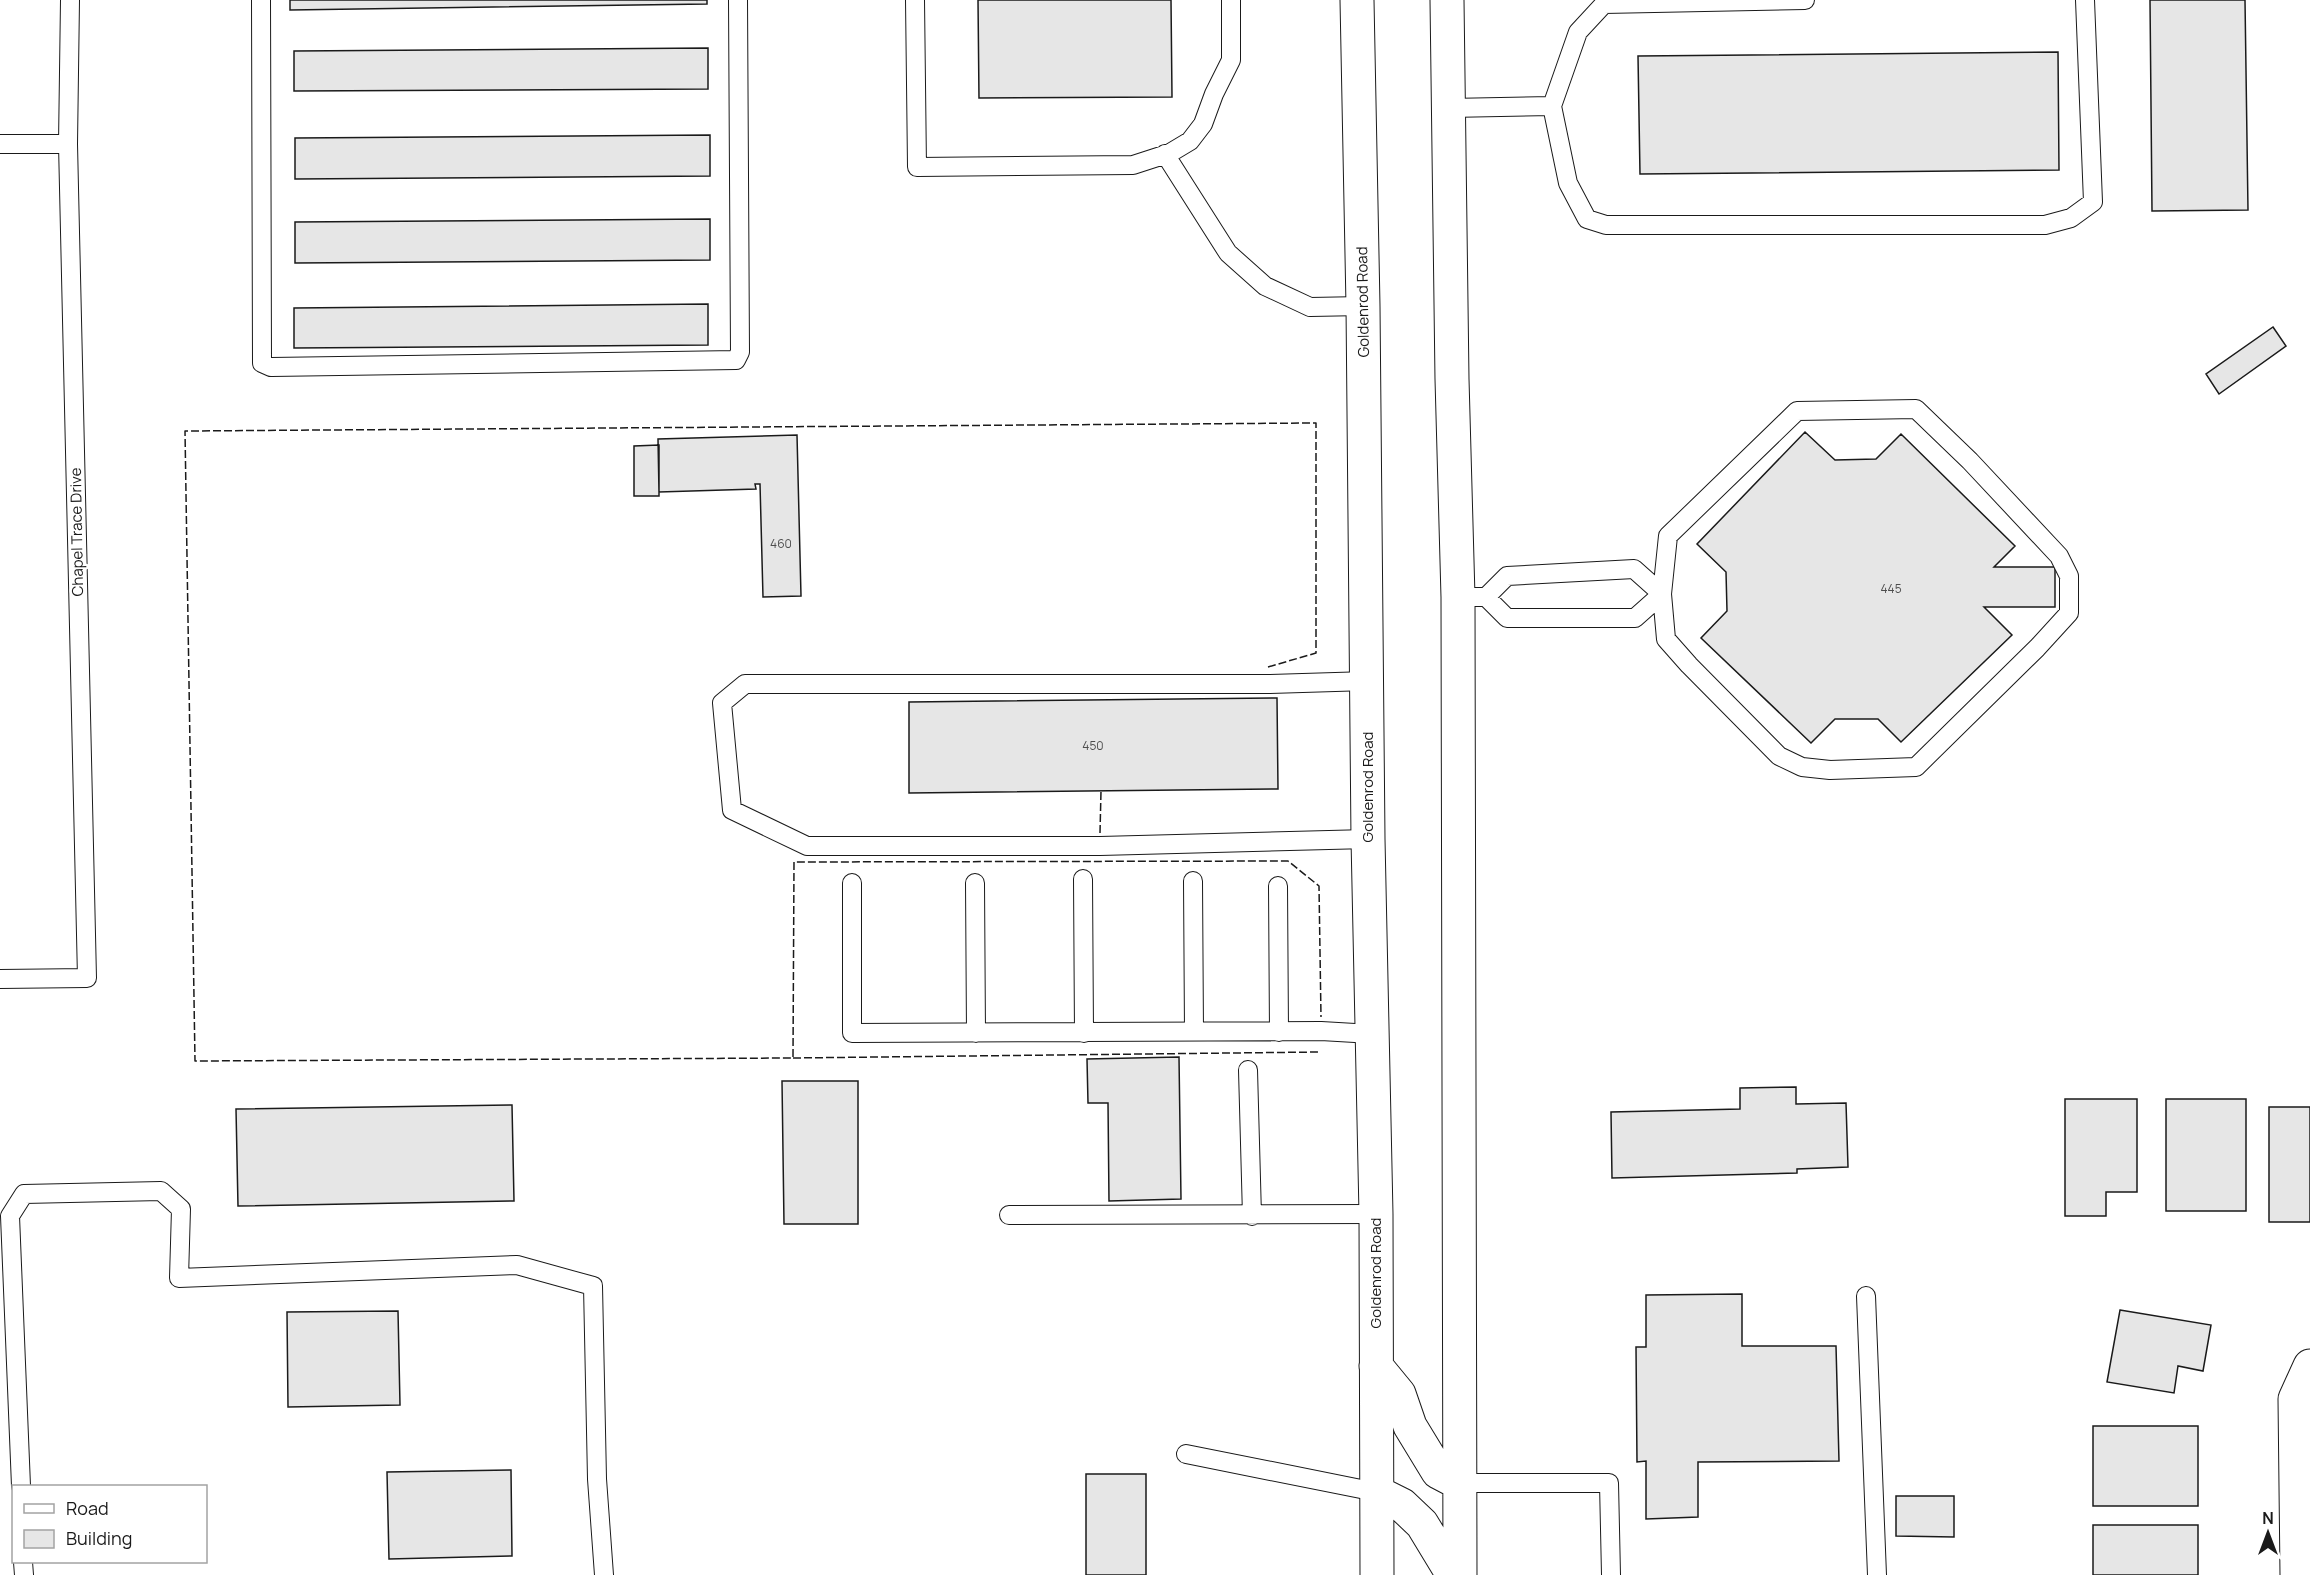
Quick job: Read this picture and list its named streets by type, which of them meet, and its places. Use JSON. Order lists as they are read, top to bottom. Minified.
{"streets":{"main road":["Goldenrod Road"],"lane":["Chapel Trace Drive"]},"house_numbers":["460","445","450"],"legend":["Road","Building"],"north":"top"}
